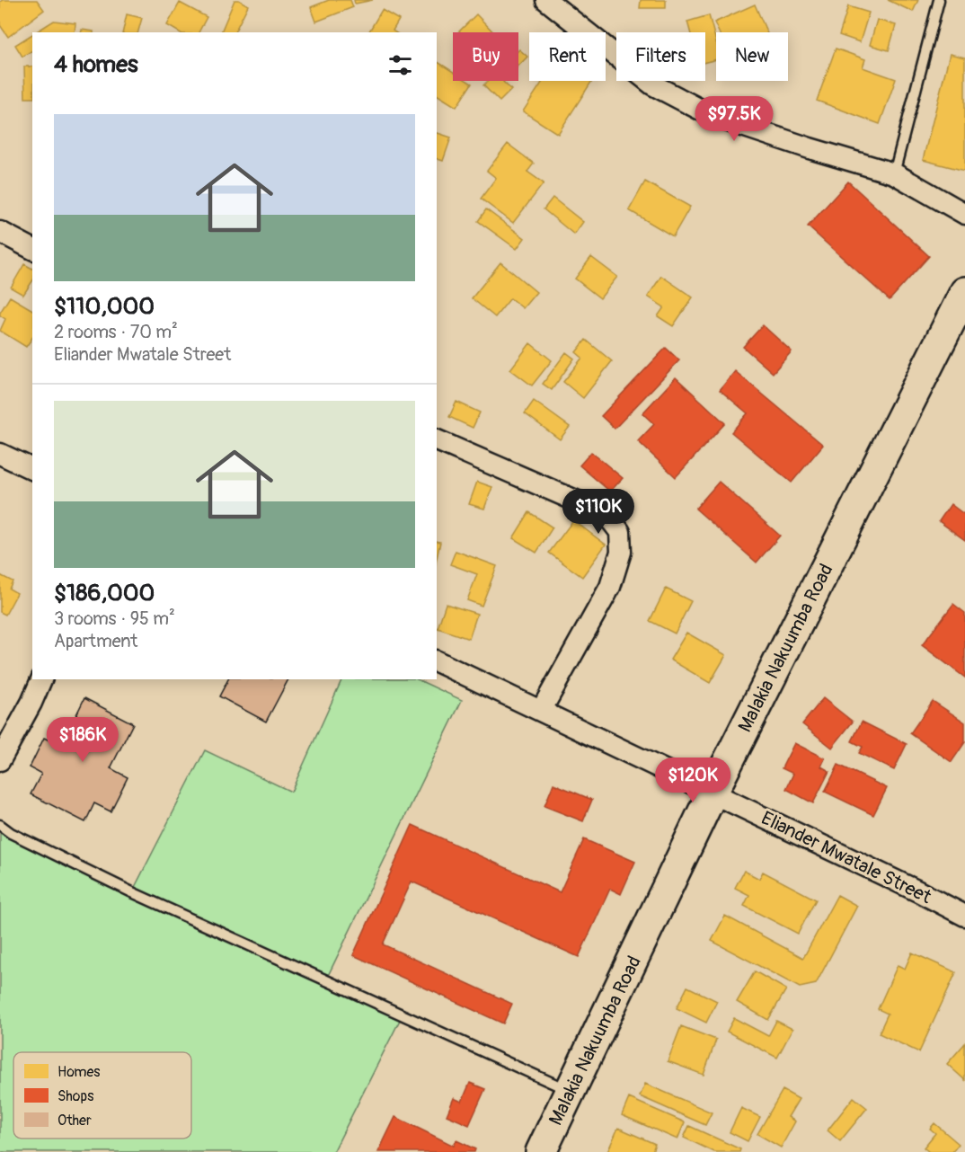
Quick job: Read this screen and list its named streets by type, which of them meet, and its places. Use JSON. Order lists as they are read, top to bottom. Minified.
{"streets":{"main road":["Malakia Nakuumba Road"],"street":["Eliander Mwatale Street"]},"crossings":[["Malakia Nakuumba Road","Eliander Mwatale Street"]],"legend":["Homes","Shops","Other"],"page":{"chip":["Buy","Rent","Filters","New"],"heading":"4 homes","price":["$97.5K","$110K","$186K","$120K"],"list":[{"name":"$110,000","note":"2 rooms · 70 m² · Eliander Mwatale Street"},{"name":"$186,000","note":"3 rooms · 95 m² · Apartment"}]}}
